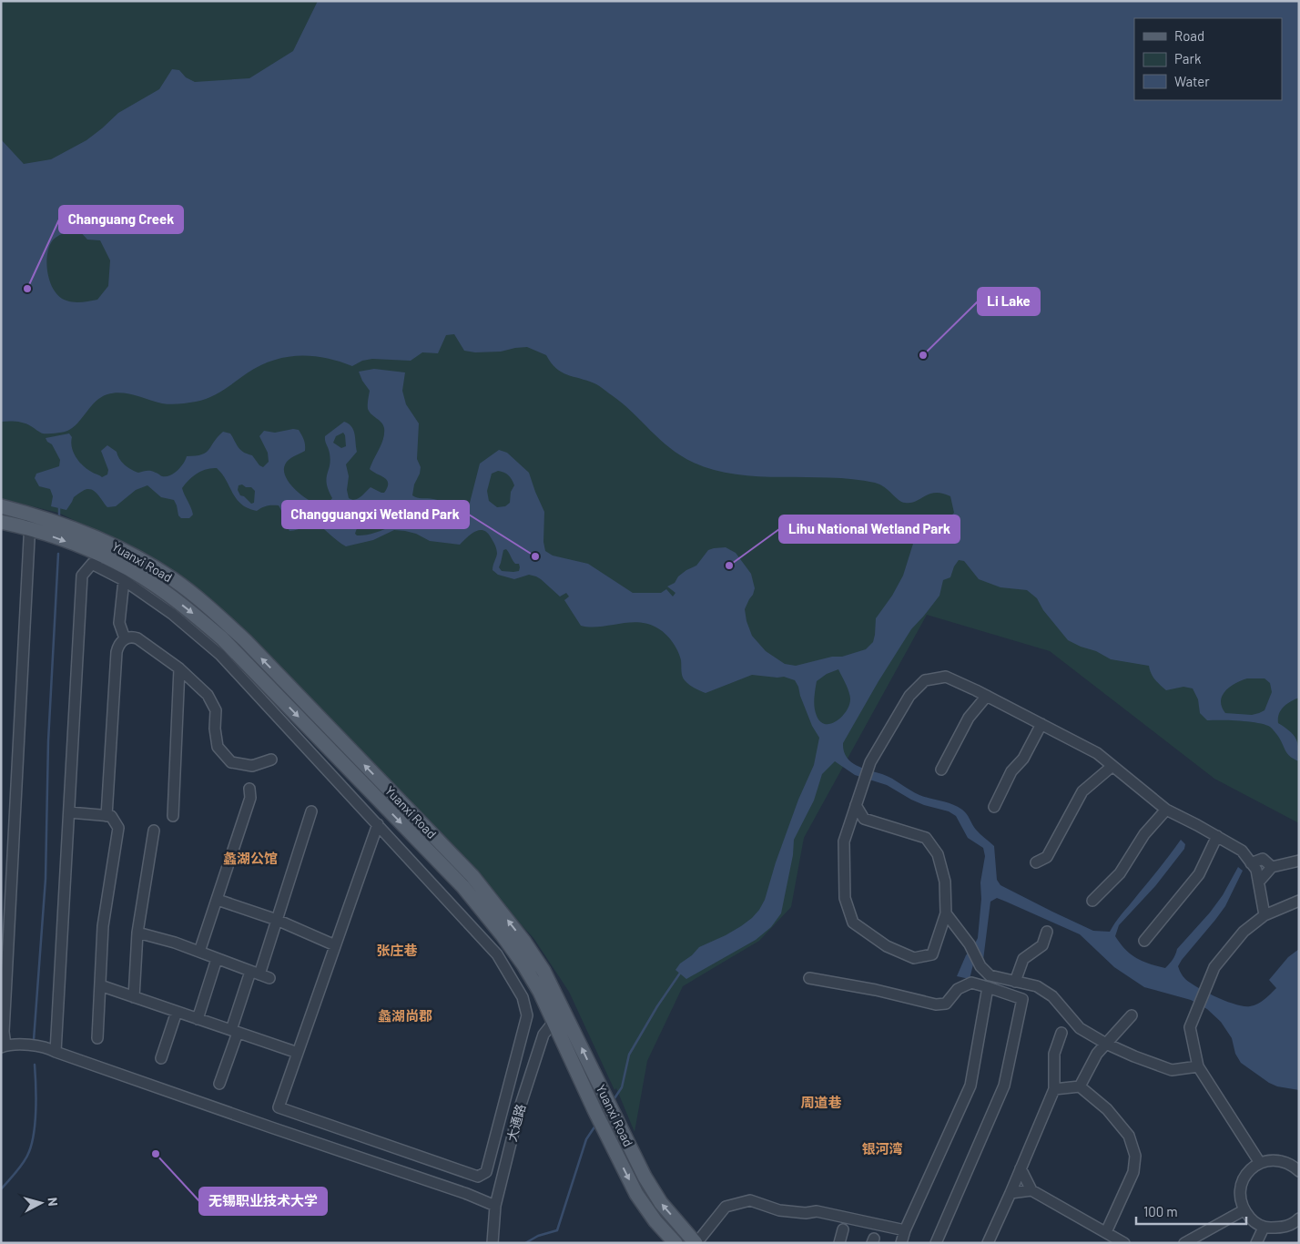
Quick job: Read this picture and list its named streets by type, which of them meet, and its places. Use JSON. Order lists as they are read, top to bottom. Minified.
{"streets":{"main road":["Yuanxi Road"],"street":["大通路"]},"crossings":[["Yuanxi Road","大通路"]],"districts":["蠡湖公馆","张庄巷","蠡湖尚郡","周道巷","银河湾"],"places":["Changuang Creek","Li Lake","Changguangxi Wetland Park","Lihu National Wetland Park","无锡职业技术大学"],"legend":["Road","Park","Water"],"scale_bar":"100 m","north":"right"}
